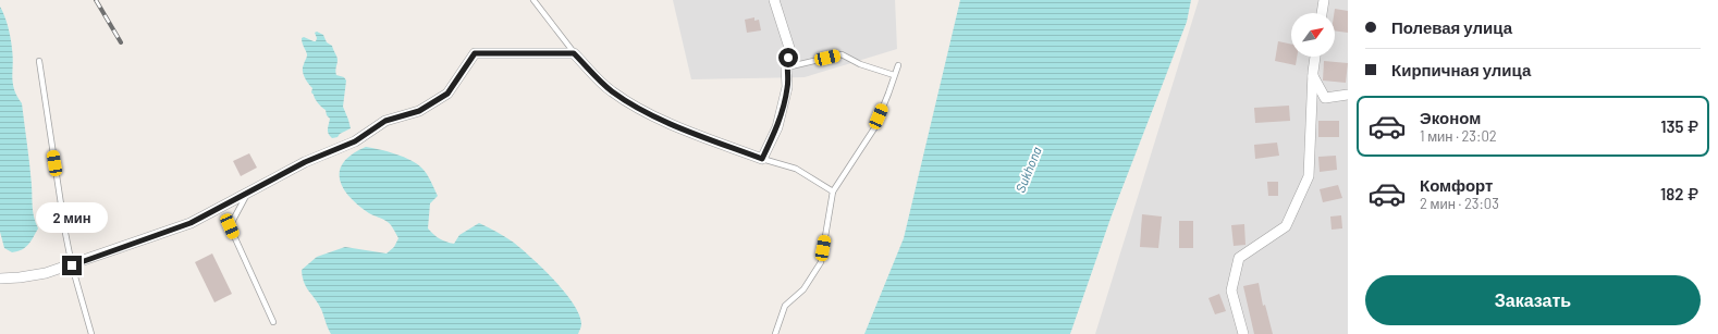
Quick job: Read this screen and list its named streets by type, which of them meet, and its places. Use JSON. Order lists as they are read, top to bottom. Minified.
{"water":["Sukhona"],"north":"top right","page":{"banner":["Полевая улица","Кирпичная улица"],"list":[{"name":"Эконом","note":"1 мин · 23:02","value":"135 ₽"},{"name":"Комфорт","note":"2 мин · 23:03","value":"182 ₽"}],"bubble":"2 мин","buttons":"Заказать"}}
